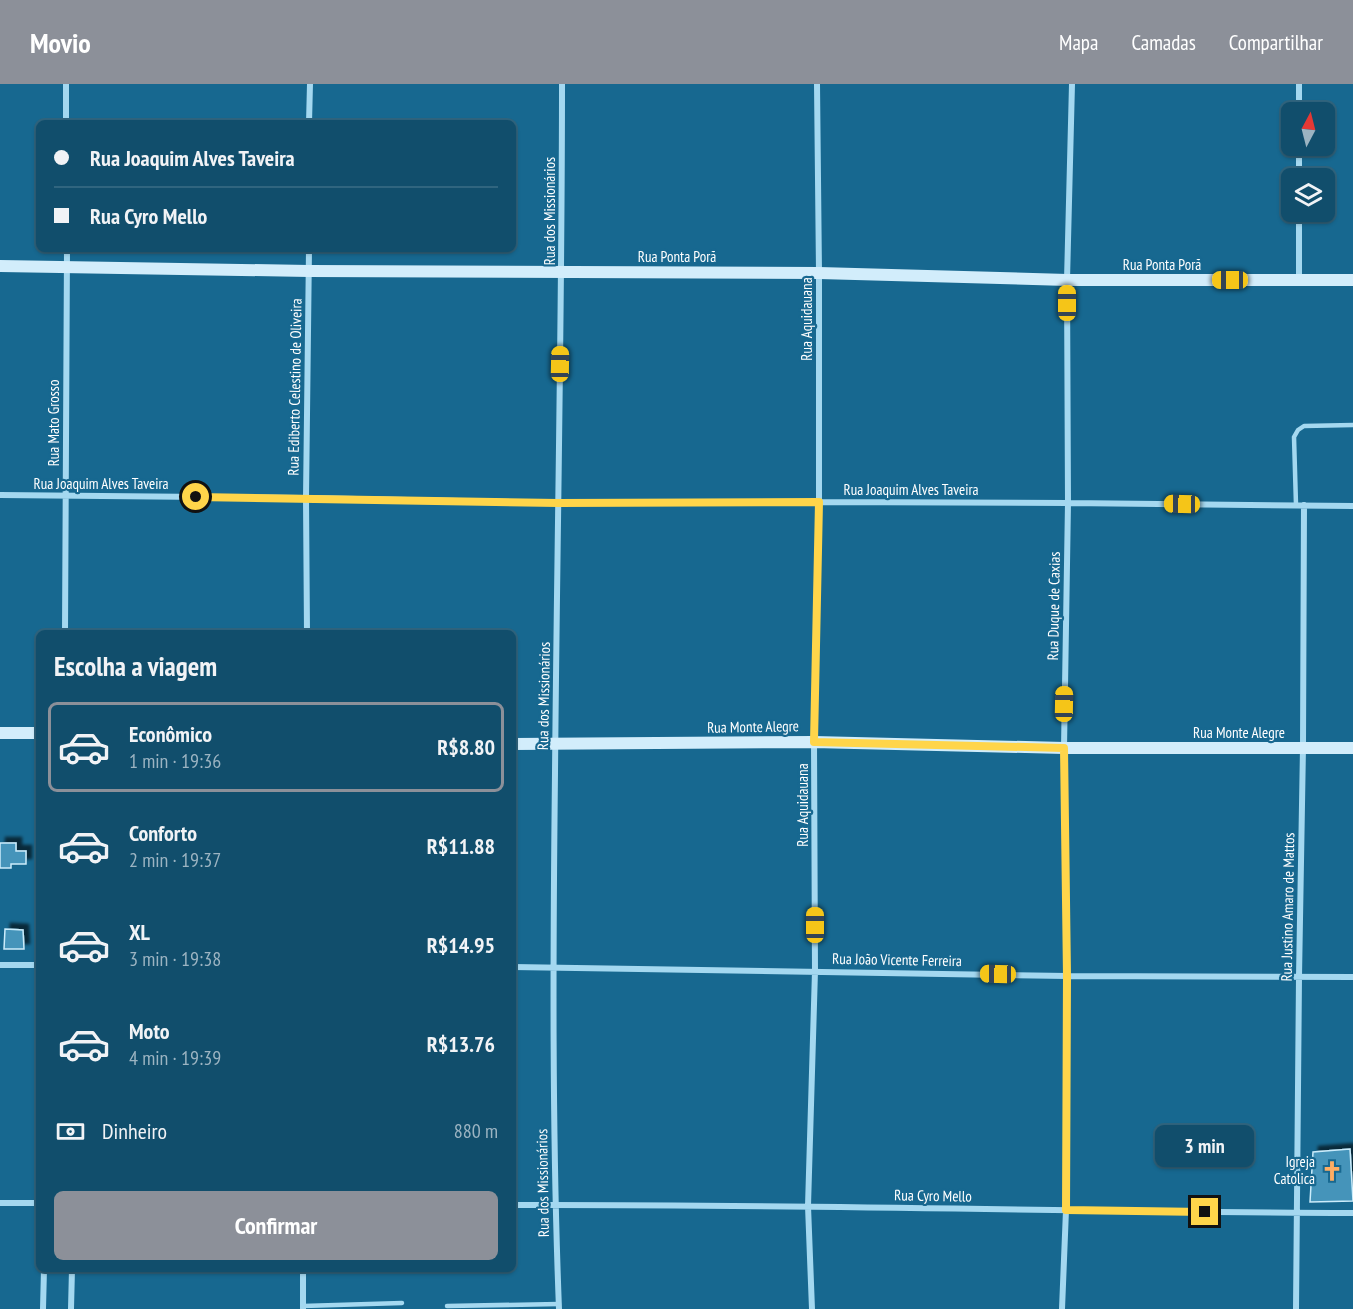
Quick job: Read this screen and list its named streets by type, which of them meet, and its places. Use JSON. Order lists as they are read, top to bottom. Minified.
{"streets":{"street":["Rua dos Missionários","Rua Ponta Porã","Rua Aquidauana","Rua Ediberto Celestino de Oliveira","Rua Mato Grosso","Rua Joaquim Alves Taveira","Rua Duque de Caxias","Rua Monte Alegre","Rua Justino Amaro de Mattos","Rua João Vicente Ferreira","Rua Cyro Mello"]},"crossings":[["Rua dos Missionários","Rua Ponta Porã"],["Rua dos Missionários","Rua Joaquim Alves Taveira"],["Rua dos Missionários","Rua Monte Alegre"],["Rua dos Missionários","Rua João Vicente Ferreira"],["Rua dos Missionários","Rua Cyro Mello"],["Rua Ponta Porã","Rua Aquidauana"],["Rua Ponta Porã","Rua Ediberto Celestino de Oliveira"],["Rua Ponta Porã","Rua Mato Grosso"],["Rua Ponta Porã","Rua Duque de Caxias"],["Rua Aquidauana","Rua Joaquim Alves Taveira"],["Rua Aquidauana","Rua Monte Alegre"],["Rua Aquidauana","Rua João Vicente Ferreira"],["Rua Aquidauana","Rua Cyro Mello"],["Rua Ediberto Celestino de Oliveira","Rua Joaquim Alves Taveira"],["Rua Mato Grosso","Rua Joaquim Alves Taveira"],["Rua Joaquim Alves Taveira","Rua Duque de Caxias"],["Rua Joaquim Alves Taveira","Rua Justino Amaro de Mattos"],["Rua Duque de Caxias","Rua Monte Alegre"],["Rua Duque de Caxias","Rua João Vicente Ferreira"],["Rua Duque de Caxias","Rua Cyro Mello"],["Rua Monte Alegre","Rua Justino Amaro de Mattos"],["Rua Justino Amaro de Mattos","Rua João Vicente Ferreira"],["Rua Justino Amaro de Mattos","Rua Cyro Mello"]],"places":{"church":["Igreja Catolica"]},"north":"top","page":{"header":"Movio","nav":["Mapa","Camadas","Compartilhar"],"banner":["Rua Joaquim Alves Taveira","Rua Cyro Mello"],"heading":"Escolha a viagem","list":[{"name":"Econômico","note":"1 min · 19:36","value":"R$8.80"},{"name":"Conforto","note":"2 min · 19:37","value":"R$11.88"},{"name":"XL","note":"3 min · 19:38","value":"R$14.95"},{"name":"Moto","note":"4 min · 19:39","value":"R$13.76"}],"pay":["Dinheiro","880 m"],"bubble":"3 min","buttons":"Confirmar"}}
